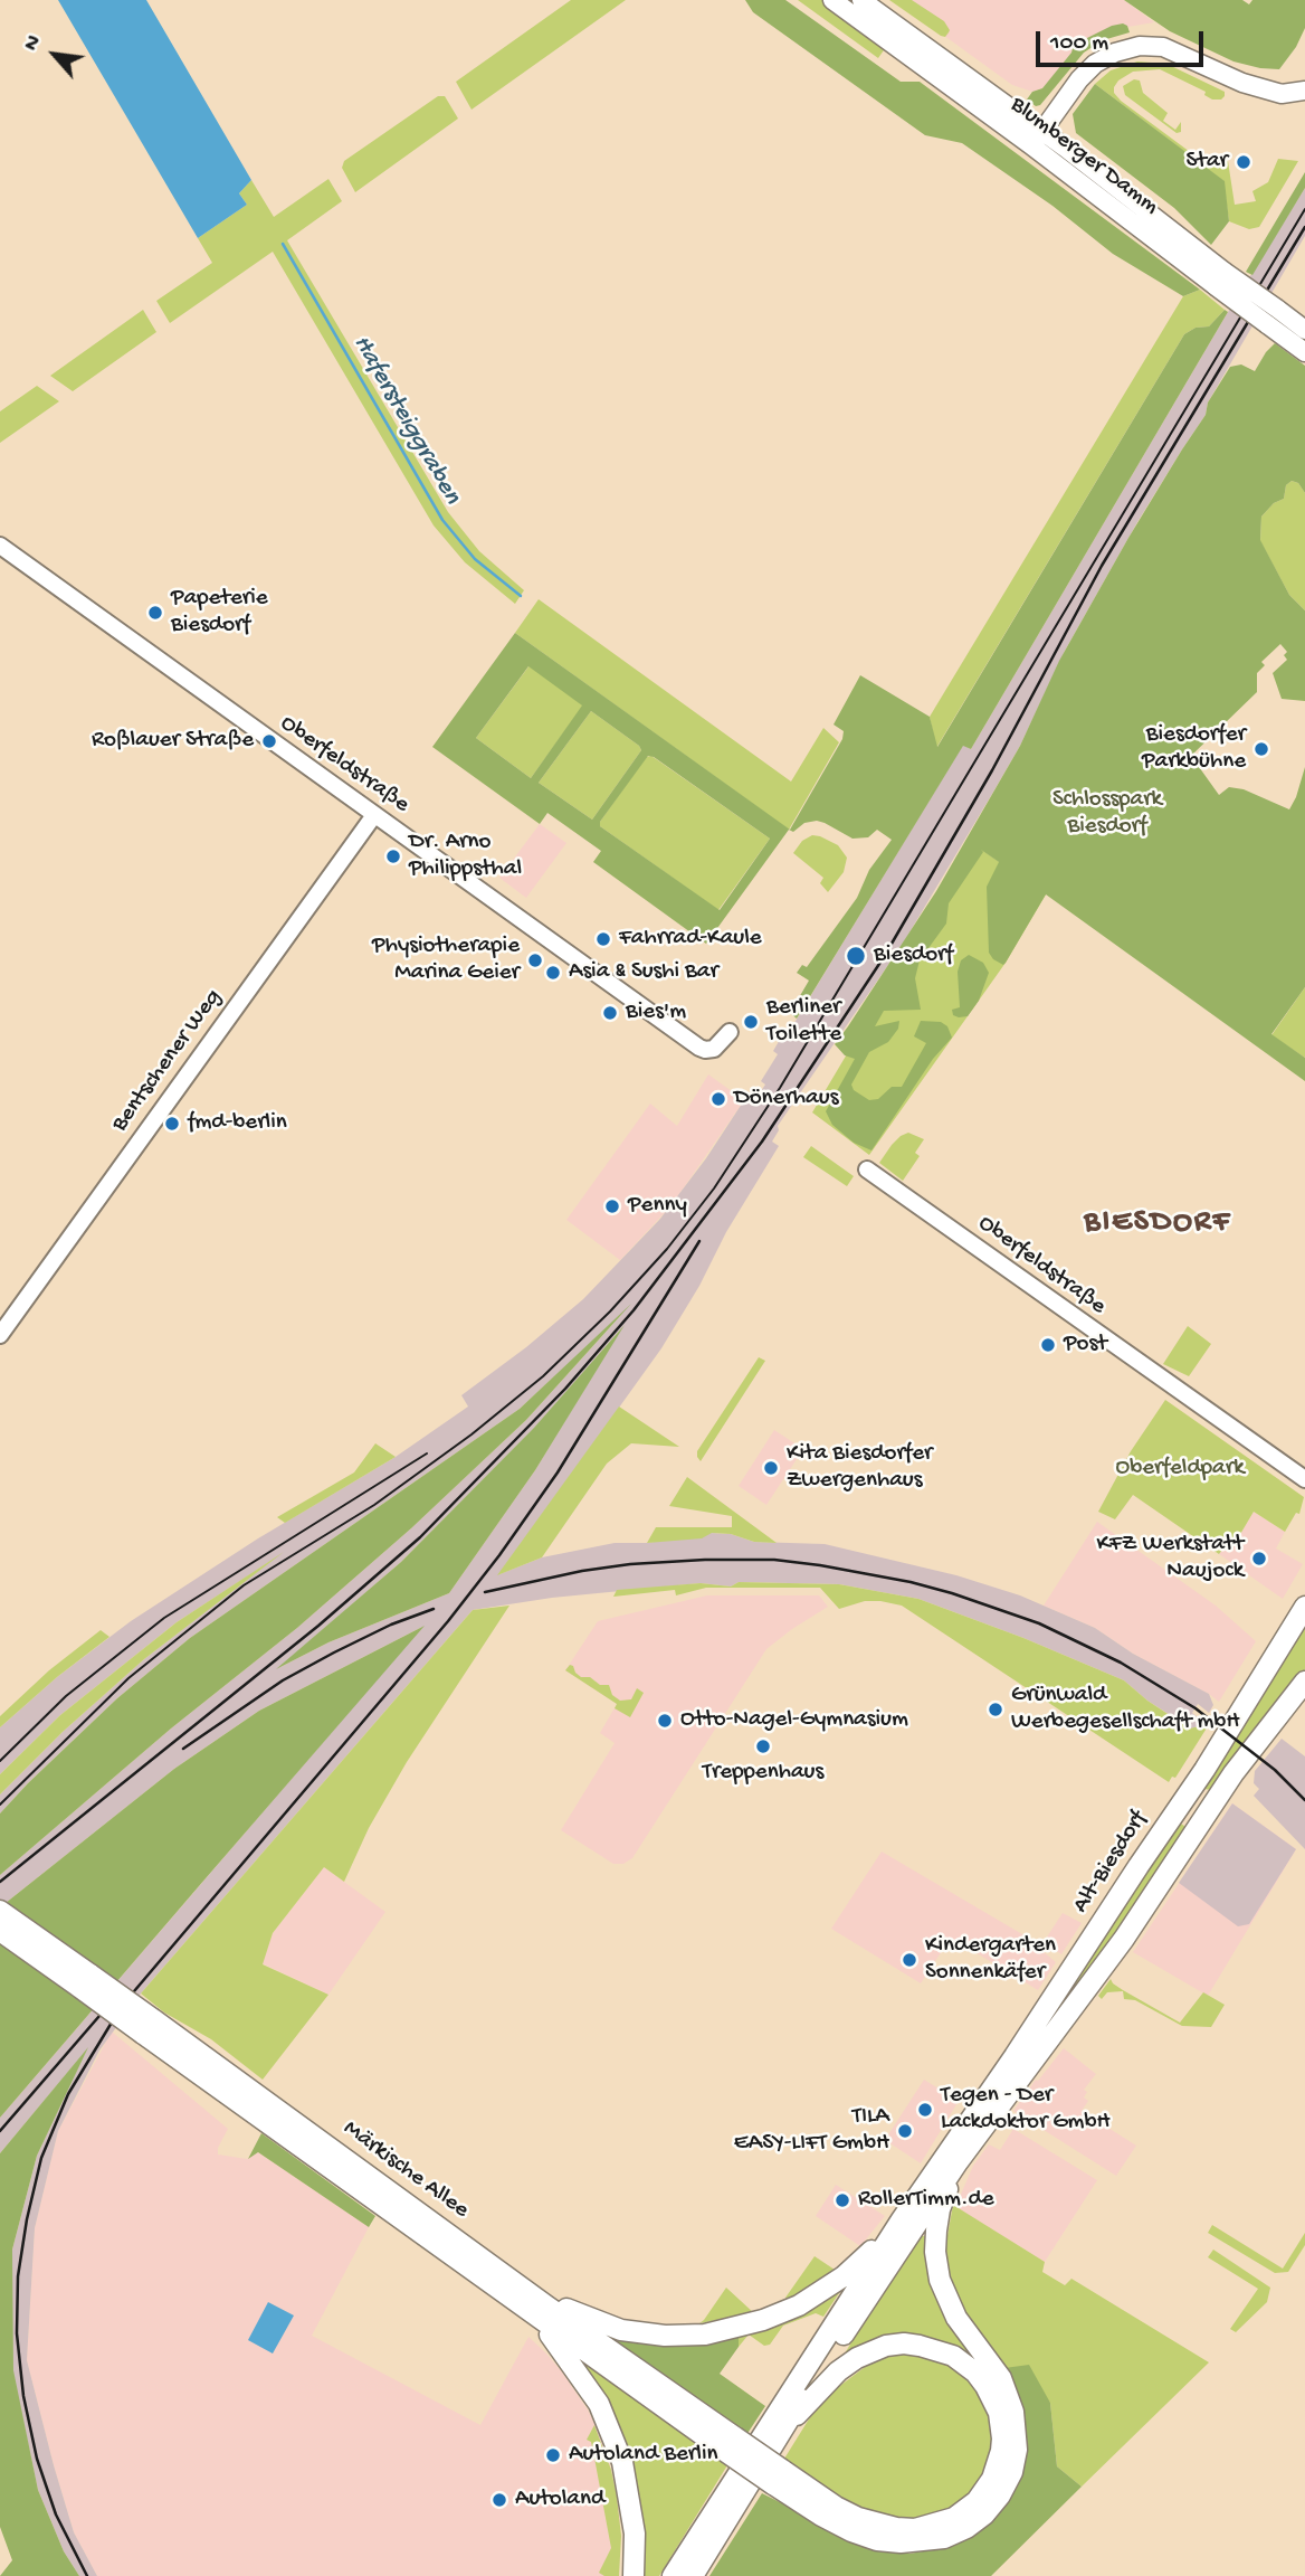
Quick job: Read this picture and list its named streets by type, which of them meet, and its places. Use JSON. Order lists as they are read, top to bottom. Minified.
{"streets":{"main road":["Blumberger Damm","Alt-Biesdorf","Märkische Allee"],"street":["Oberfeldstraße","Bentschener Weg"]},"crossings":[["Oberfeldstraße","Bentschener Weg"]],"districts":["BIESDORF"],"water":["Hafersteiggraben"],"parks":["Schlosspark Biesdorf","Oberfeldpark"],"places":["Star","Papeterie Biesdorf","Roßlauer Straße","Biesdorfer Parkbühne","Dr. Arno Philippsthal","Fahrrad-Kaule","Biesdorf","Physiotherapie Marina Geier","Asia & Sushi Bar","Bies'm","Berliner Toilette","Dönerhaus","fmd-berlin","Penny","Post","Kita Biesdorfer Zwergenhaus","KFZ Werkstatt Naujock","Grünwald Werbegesellschaft mbH","Otto-Nagel-Gymnasium","Treppenhaus","Kindergarten Sonnenkäfer","Tegen - Der Lackdoktor GmbH","TILA EASY-LIFT GmbH","RollerTimm.de","Autoland Berlin","Autoland"],"scale_bar":"100 m","north":"top left"}
